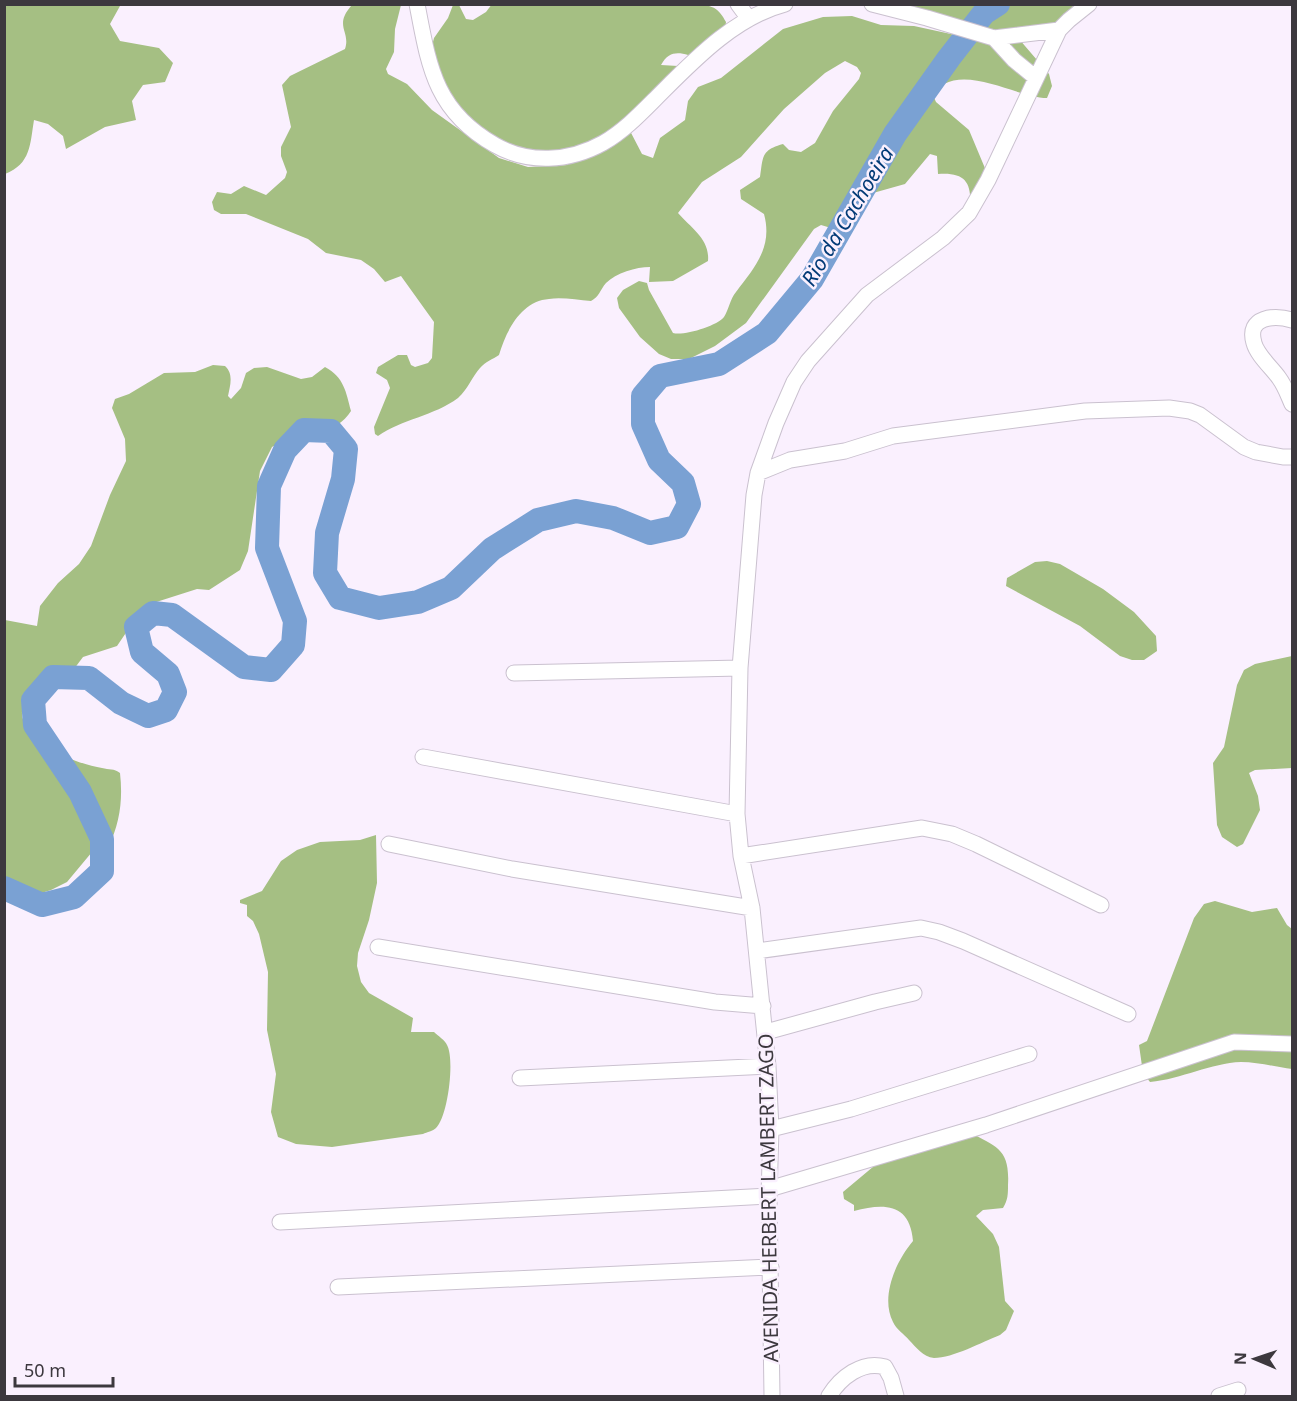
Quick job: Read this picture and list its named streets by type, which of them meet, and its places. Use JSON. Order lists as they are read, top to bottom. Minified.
{"streets":{"street":["AVENIDA HERBERT LAMBERT ZAGO"]},"water":["Rio da Cachoeira"],"scale_bar":"50 m","north":"left"}
